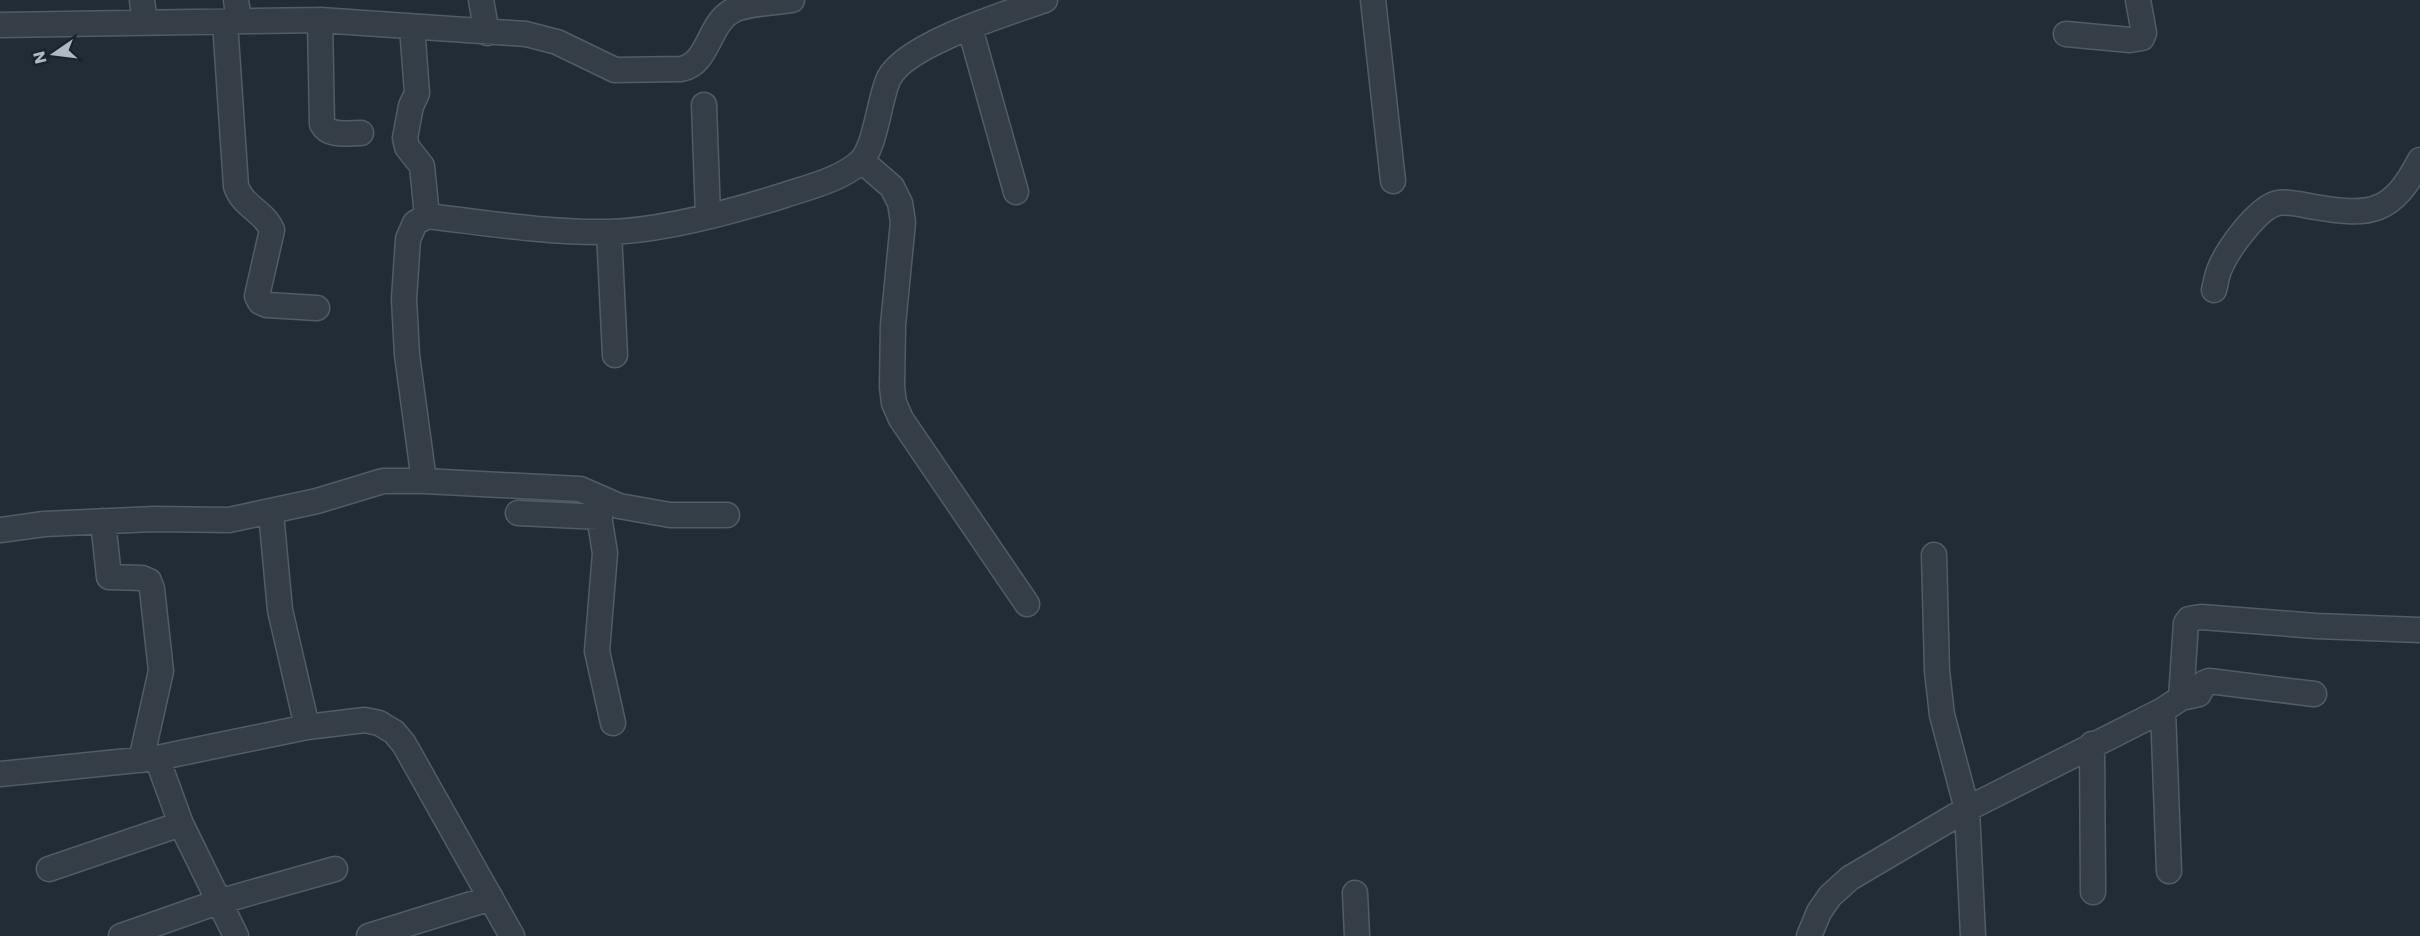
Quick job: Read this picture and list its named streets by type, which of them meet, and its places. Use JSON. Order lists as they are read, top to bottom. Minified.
{"north":"left"}
